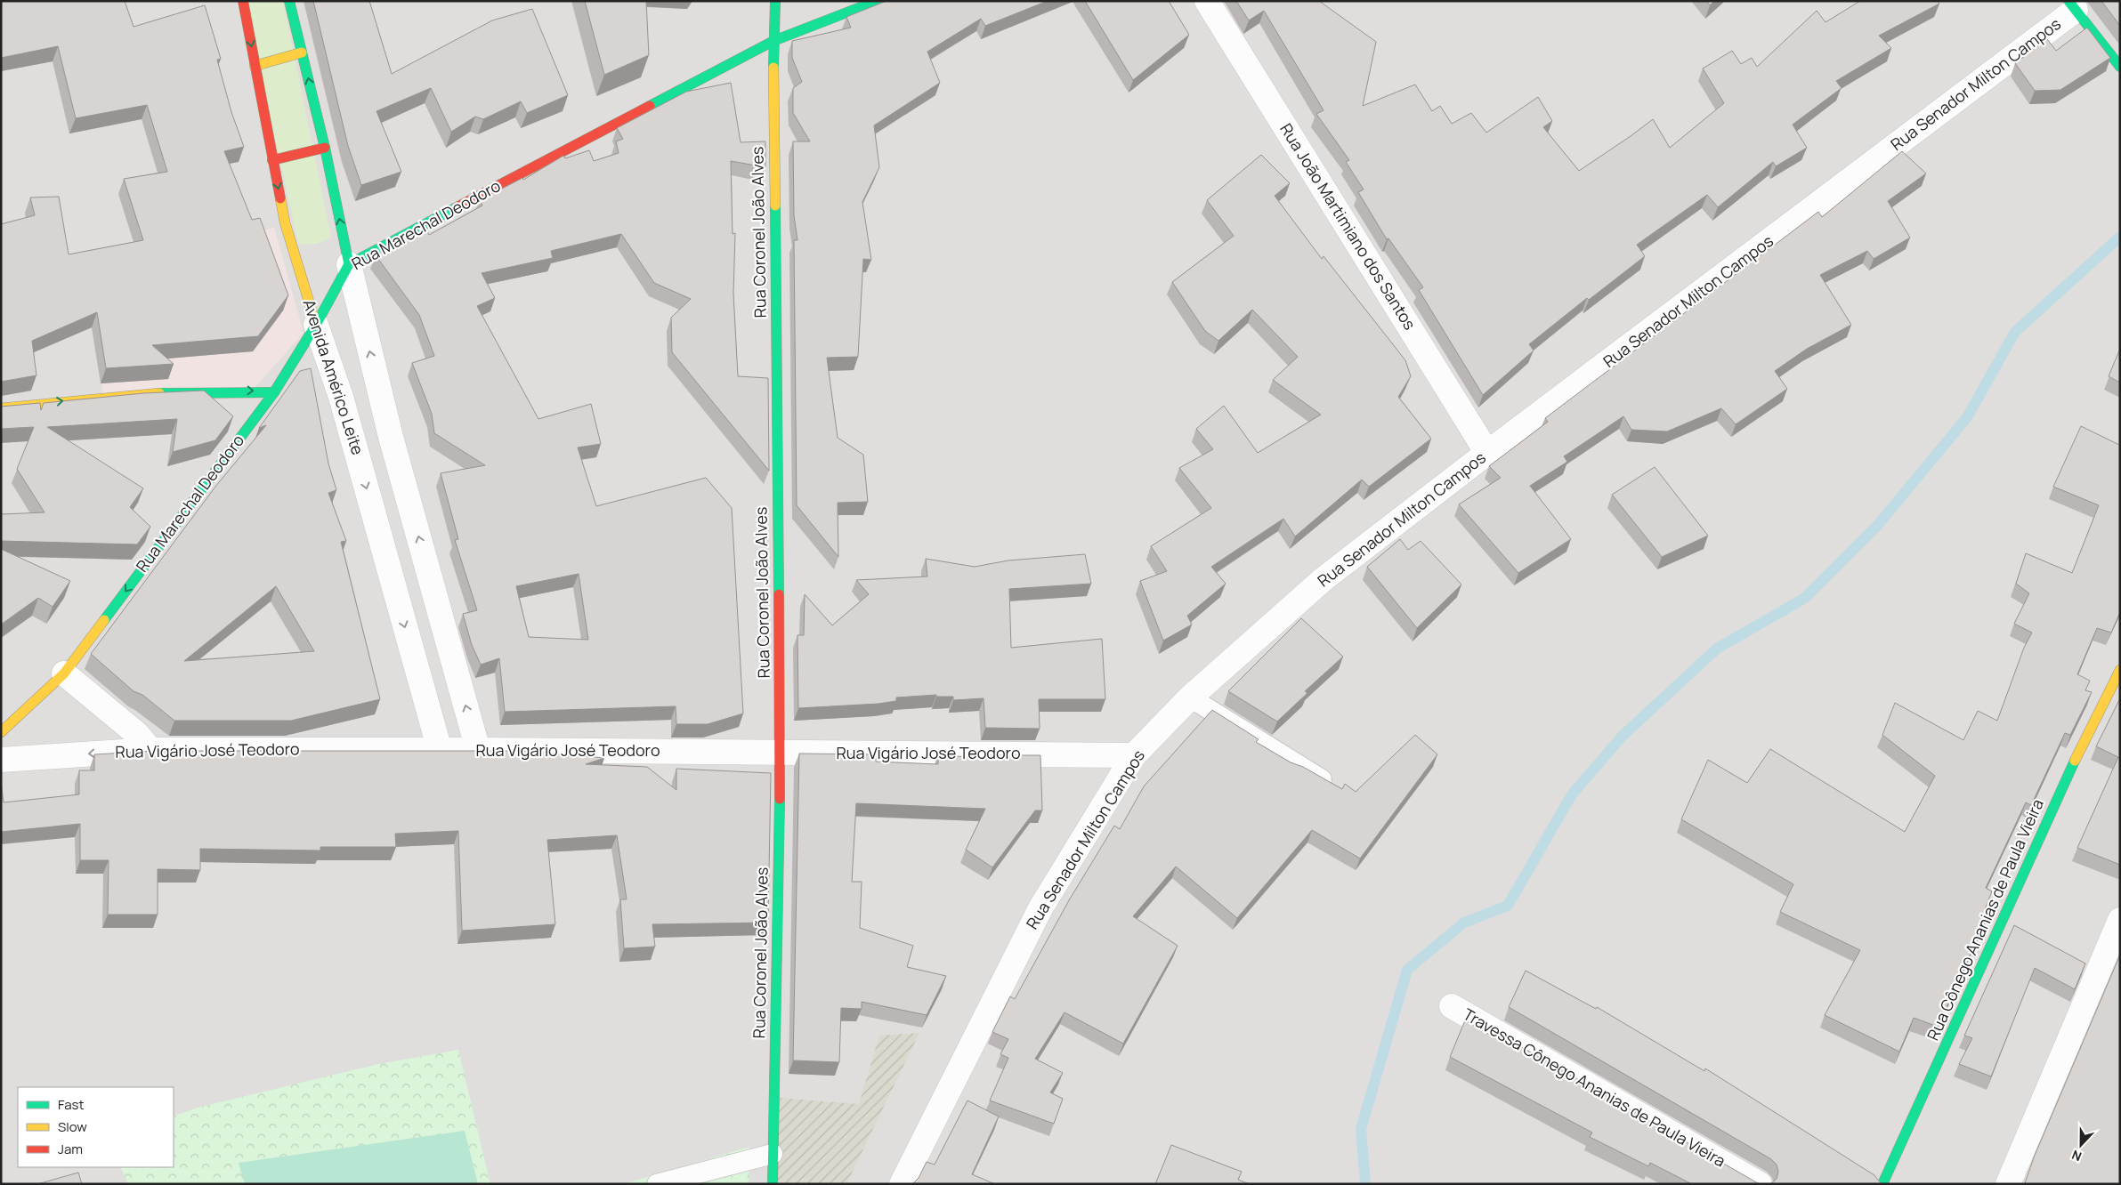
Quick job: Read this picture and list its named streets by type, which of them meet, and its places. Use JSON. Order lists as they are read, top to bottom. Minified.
{"streets":{"street":["Rua Senador Milton Campos","Rua Marechal Deodoro","Rua João Martimiano dos Santos","Rua Coronel João Alves","Avenida Américo Leite","Rua Vigário José Teodoro","Rua Cônego Ananias de Paula Vieira","Travessa Cônego Ananias de Paula Vieira"]},"crossings":[["Rua Senador Milton Campos","Rua João Martimiano dos Santos"],["Rua Senador Milton Campos","Rua Vigário José Teodoro"],["Rua Marechal Deodoro","Rua Coronel João Alves"],["Rua Marechal Deodoro","Avenida Américo Leite"],["Rua Coronel João Alves","Rua Vigário José Teodoro"],["Avenida Américo Leite","Rua Vigário José Teodoro"]],"legend":["Fast","Slow","Jam"],"north":"bottom"}
